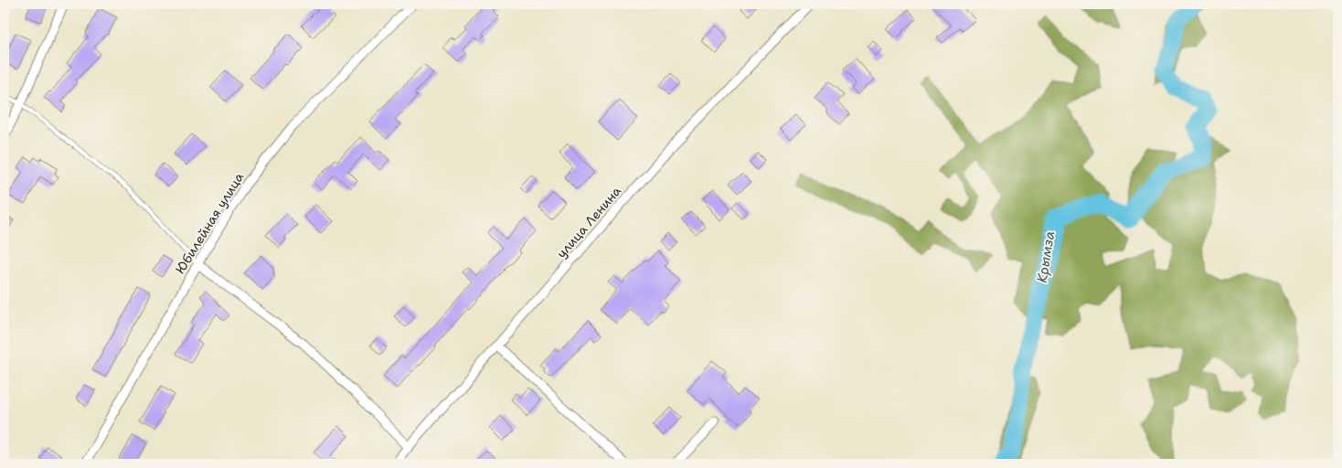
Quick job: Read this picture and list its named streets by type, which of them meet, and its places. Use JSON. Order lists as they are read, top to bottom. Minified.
{"streets":{"street":["улица Ленина","Юбилейная улица"]},"water":["Крымза"]}
